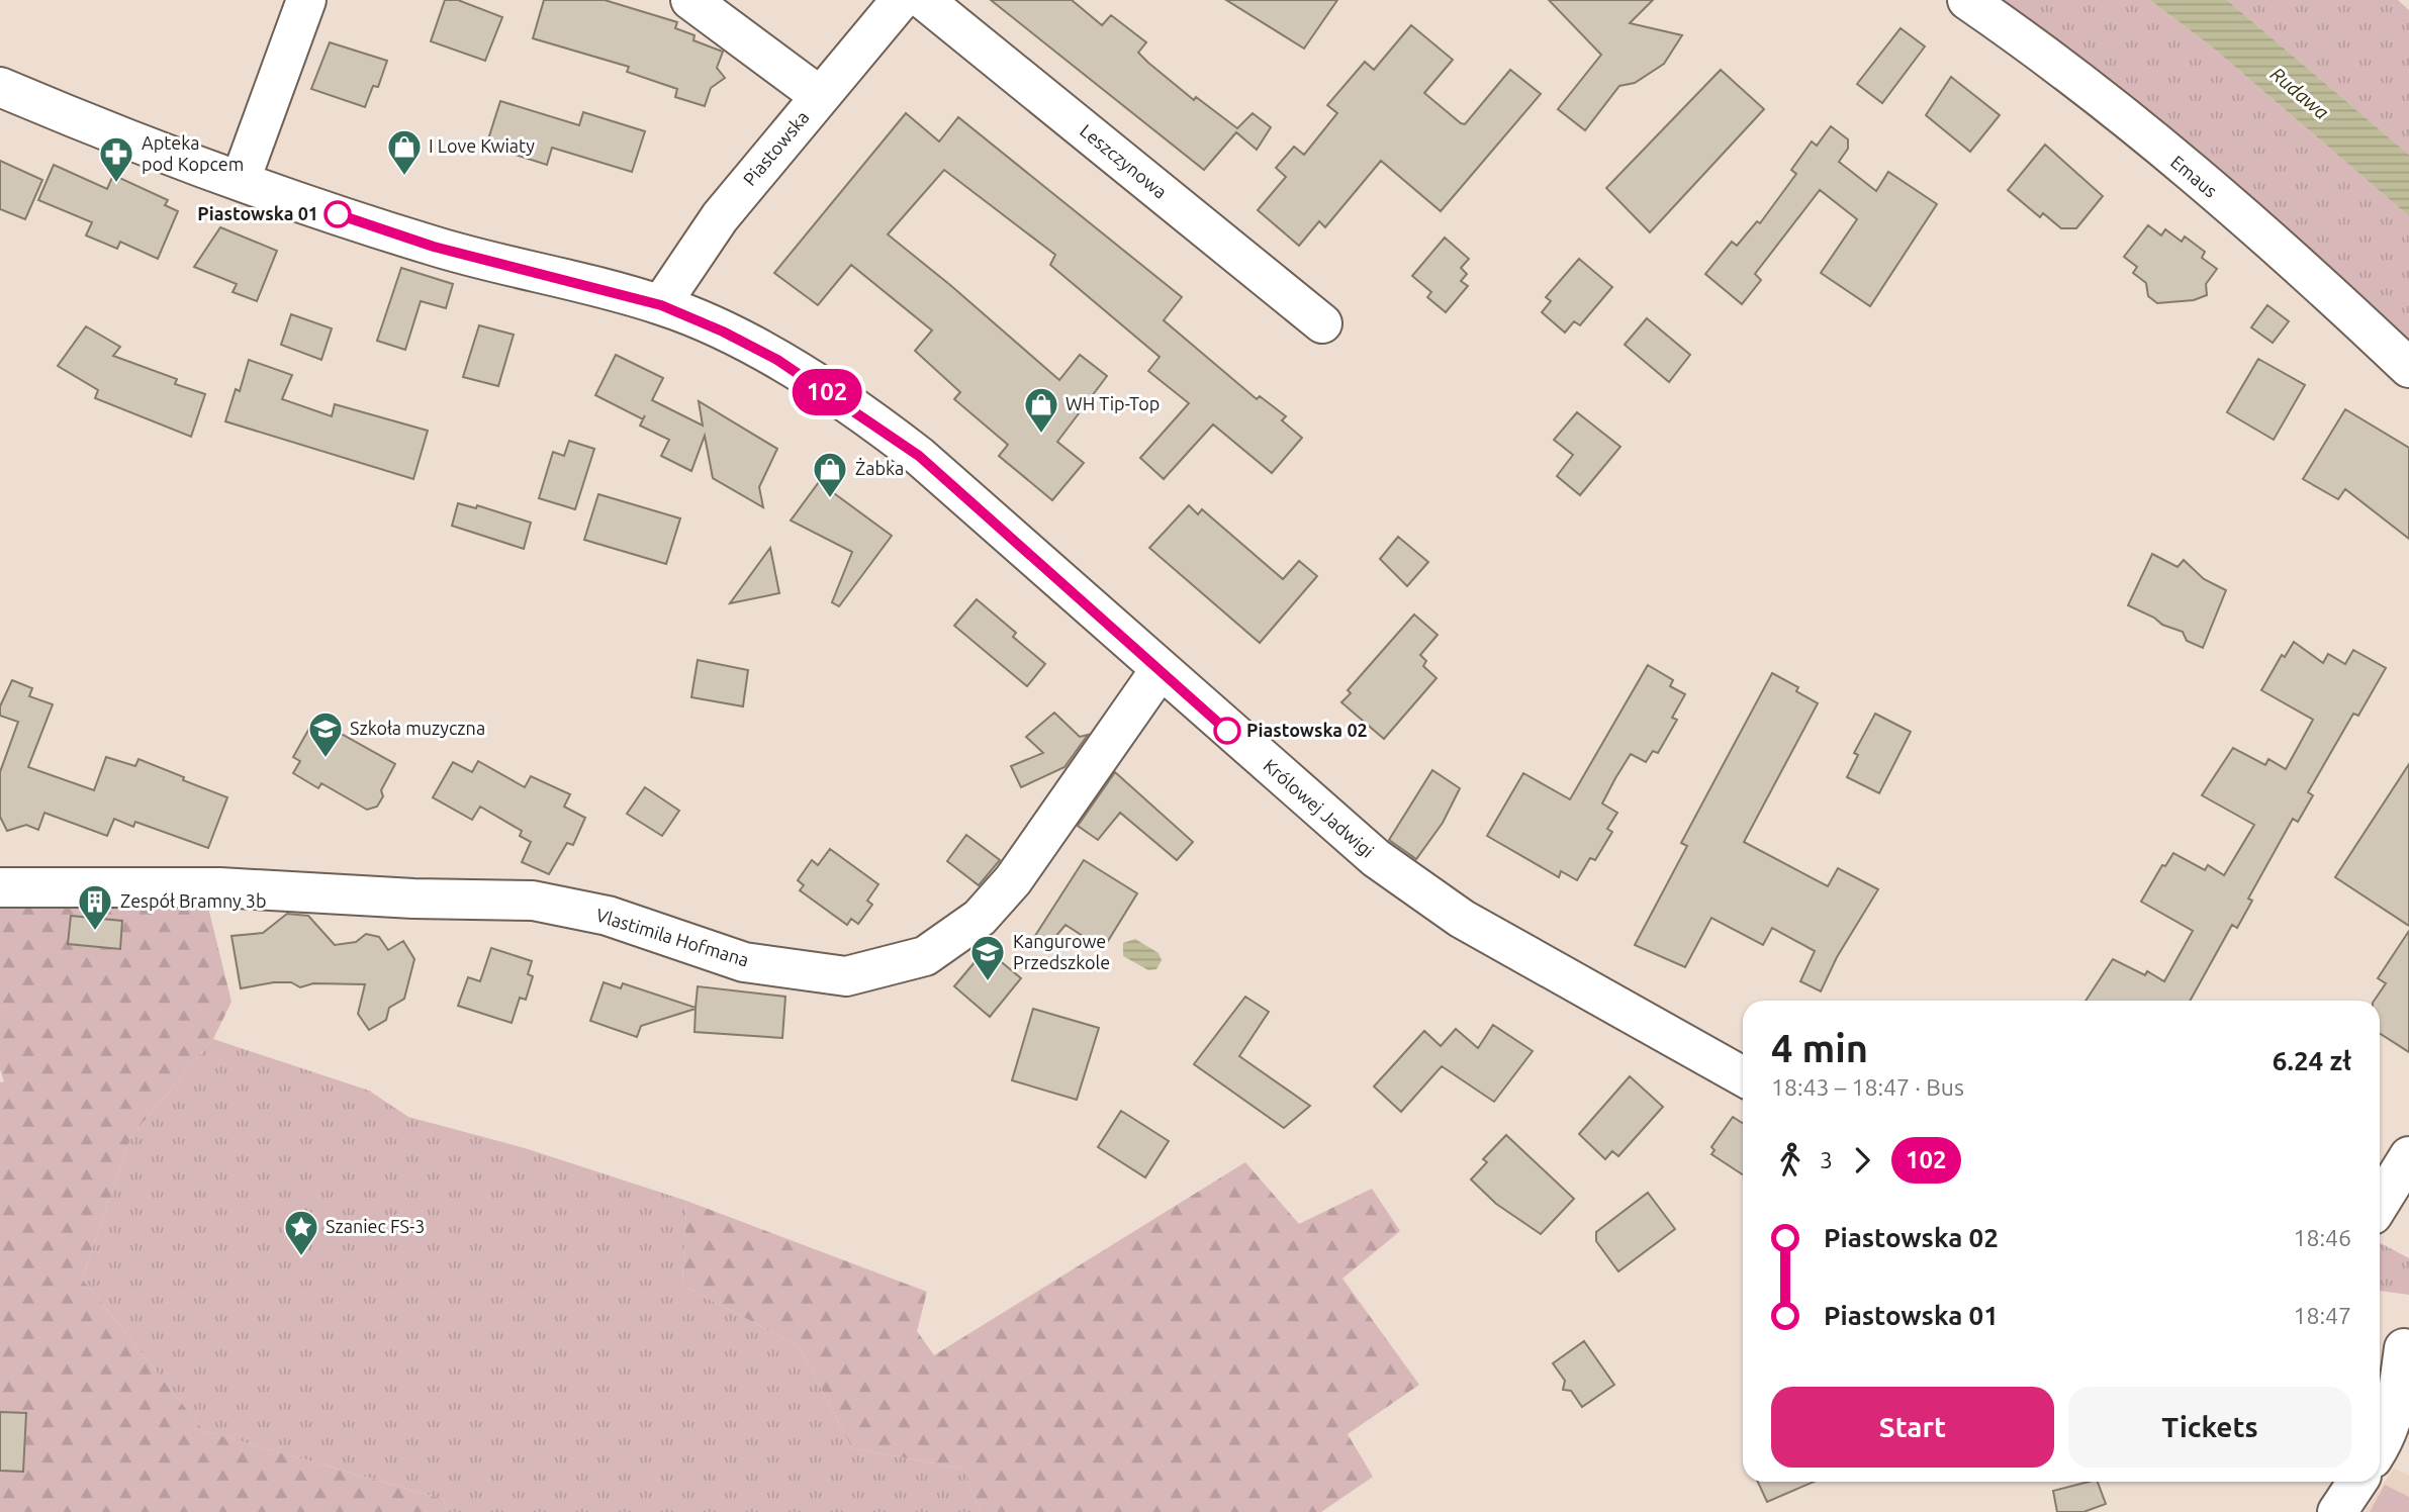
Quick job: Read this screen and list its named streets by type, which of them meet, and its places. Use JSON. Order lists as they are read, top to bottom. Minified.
{"streets":{"street":["Piastowska","Leszczynowa","Emaus","Królowej Jadwigi","Vlastimila Hofmana"]},"crossings":[["Piastowska","Królowej Jadwigi"],["Królowej Jadwigi","Vlastimila Hofmana"]],"water":["Rudawa"],"places":{"shop":["I Love Kwiaty","WH Tip-Top","Żabka"],"pharmacy":["Apteka pod Kopcem"],"other":["Piastowska 01","Piastowska 02"],"school or university":["Szkoła muzyczna","Kangurowe Przedszkole"],"building":["Zespół Bramny 3b"],"place":["Szaniec FS-3"]},"lines":["bus line 102"],"page":{"on_map":"102","heading":["4 min","18:43 – 18:47 · Bus","6.24 zł"],"legs":["3","102"],"list":[{"name":"Piastowska 02","value":"18:46"},{"name":"Piastowska 01","value":"18:47"}],"buttons":["Start","Tickets"]}}
